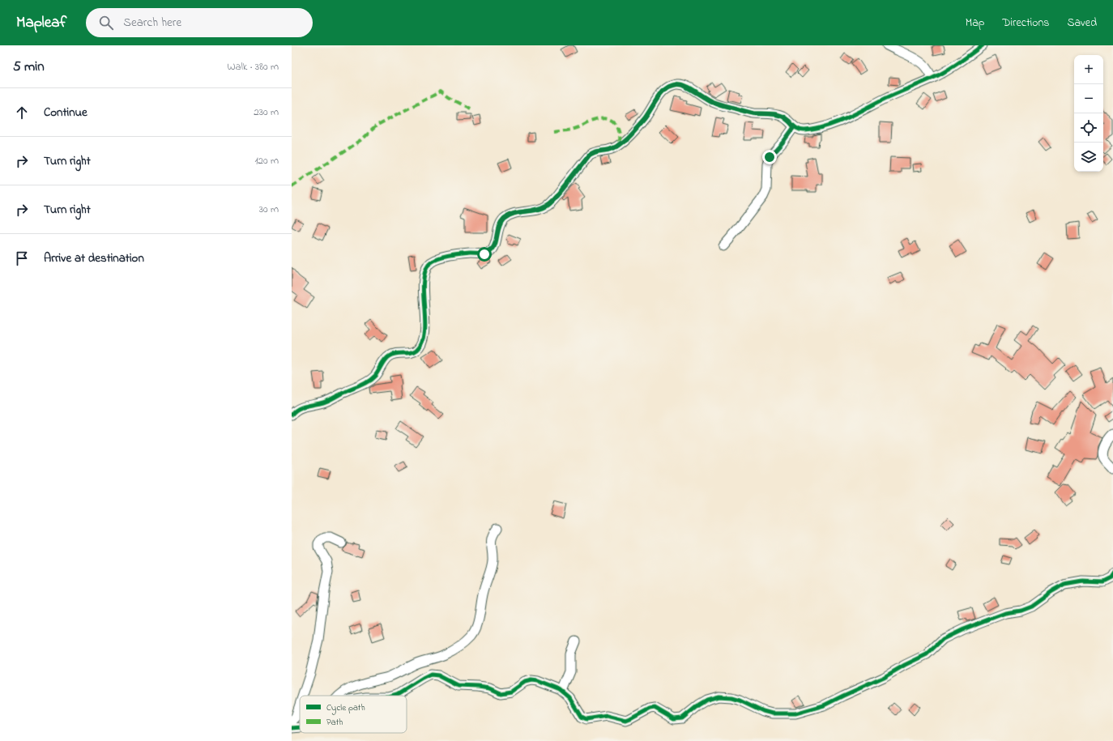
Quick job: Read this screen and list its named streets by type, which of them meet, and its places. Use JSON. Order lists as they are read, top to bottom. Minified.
{"legend":["Cycle path","Path"],"page":{"header":"Mapleaf","search":"Search here","nav":["Map","Directions","Saved"],"heading":["5 min","Walk · 380 m"],"map_buttons":["+","−"],"list":[["Continue","230 m"],["Turn right","120 m"],["Turn right","30 m"],"Arrive at destination"]}}
